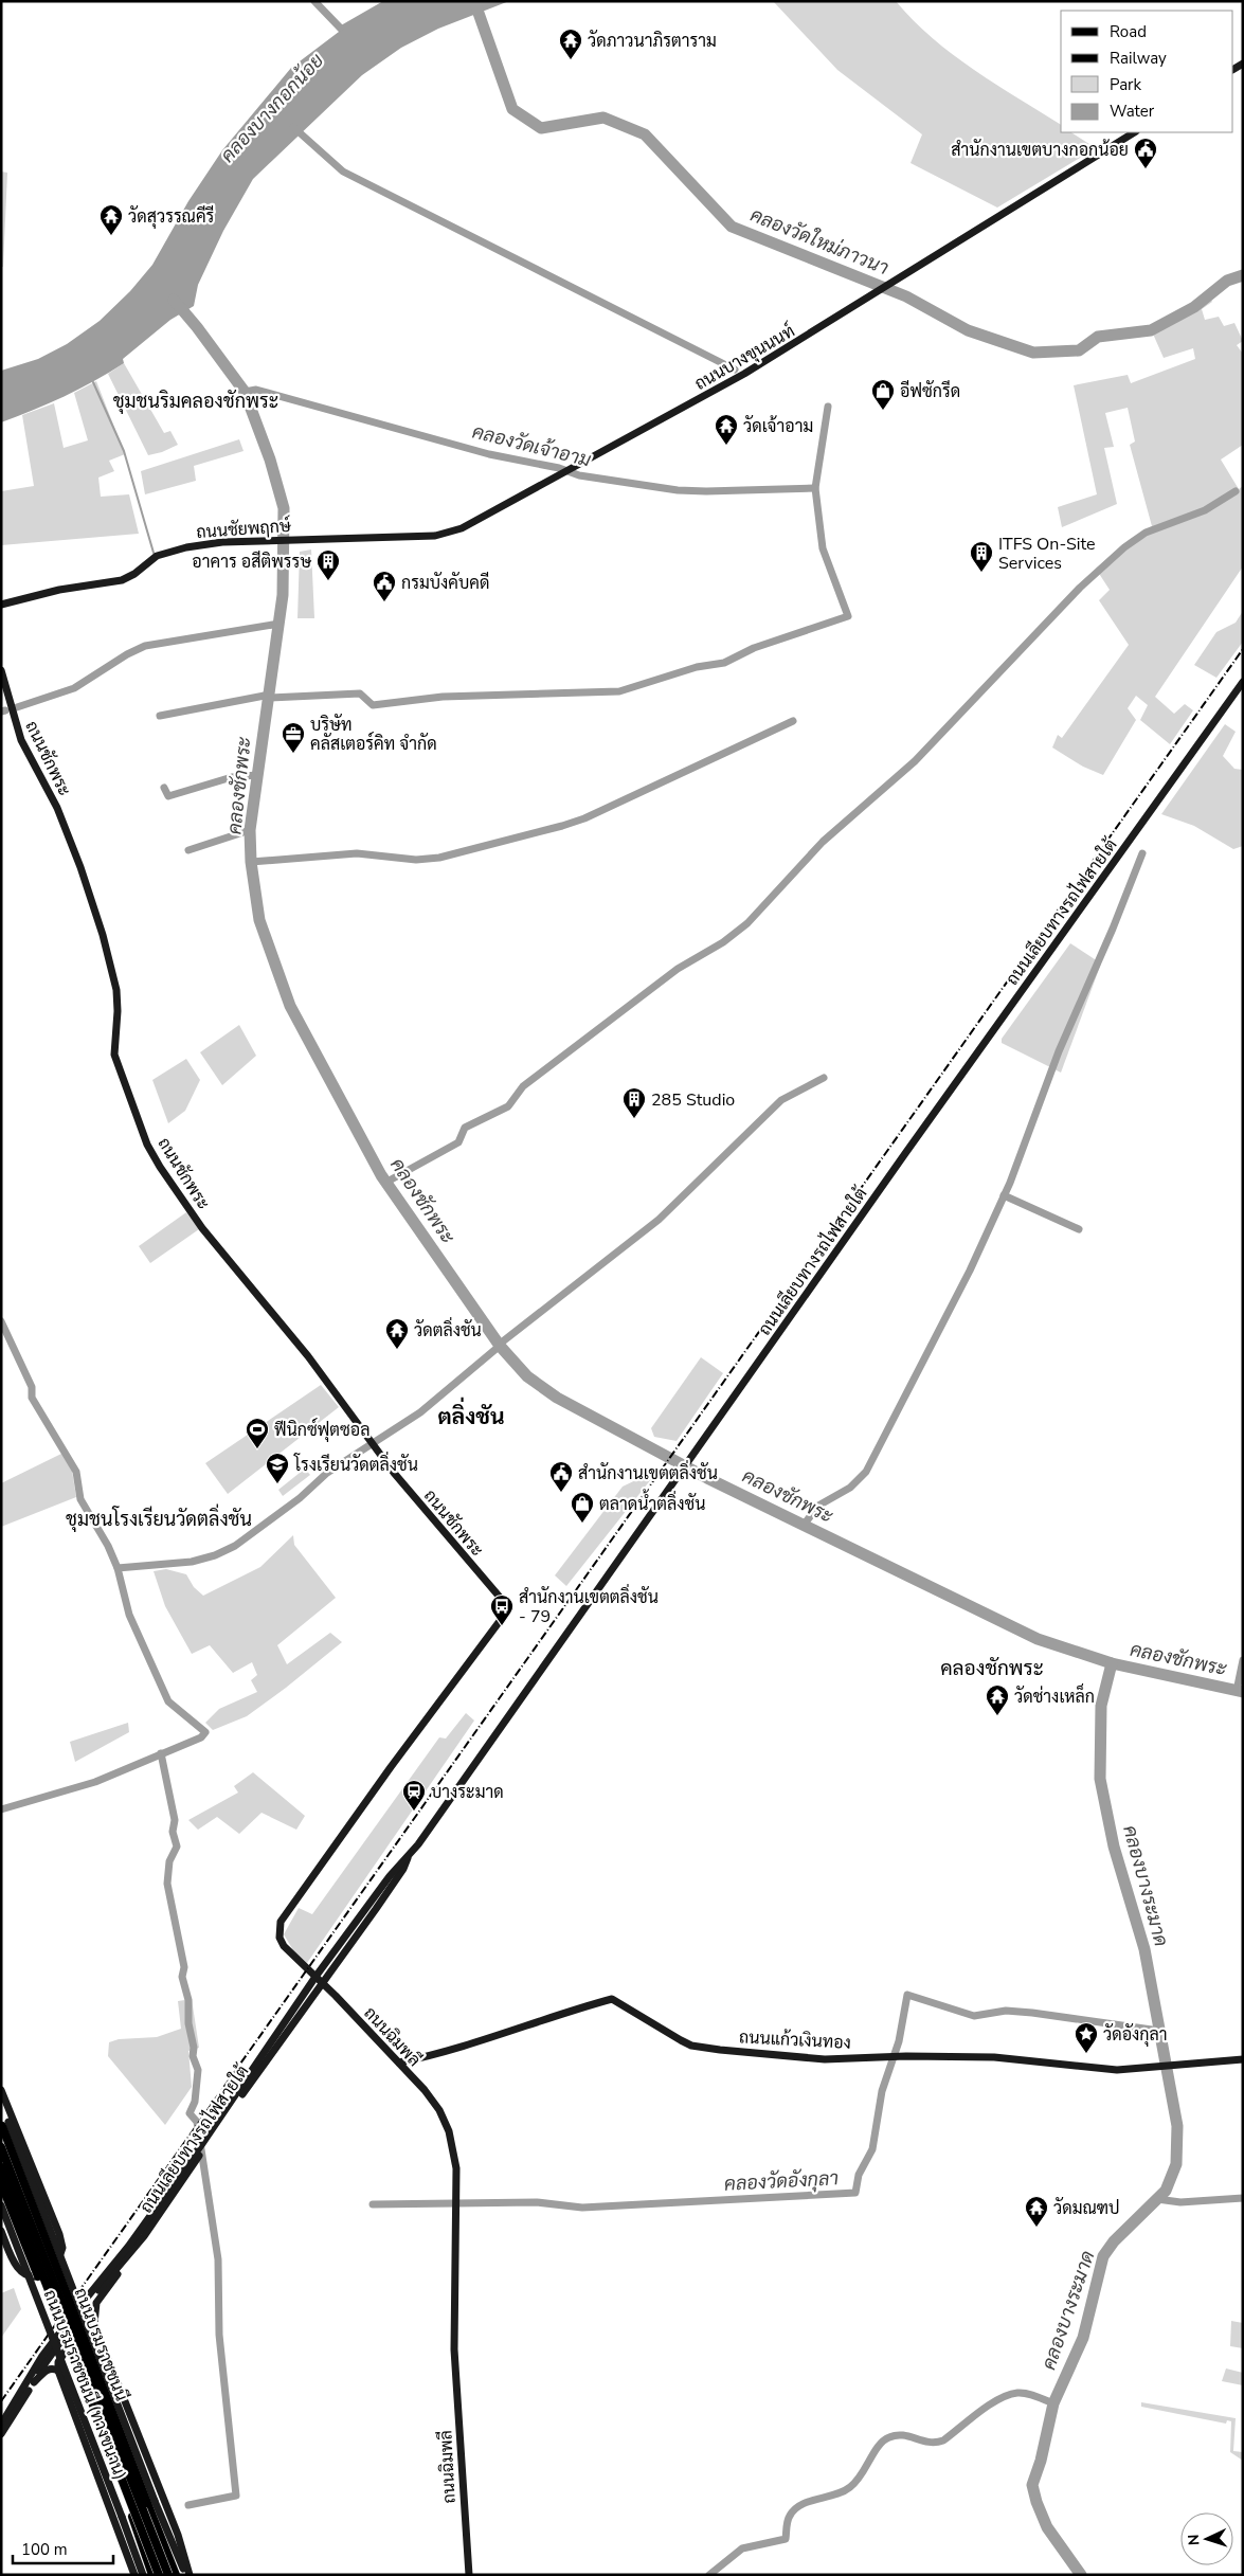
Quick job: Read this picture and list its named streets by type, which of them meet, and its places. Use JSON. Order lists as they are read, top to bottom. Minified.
{"streets":{"main road":["ถนนบรมราชชนนี"],"street":["ถนนบางขุนนนท์","ถนนชัยพฤกษ์","ถนนชักพระ","ถนนเลียบทางรถไฟสายใต้","ถนนฉิมพลี","ถนนแก้วเงินทอง","ถนนบรมราชชนนี (ทางขนาน)"]},"crossings":[["ถนนบางขุนนนท์","ถนนชัยพฤกษ์"],["ถนนชักพระ","ถนนฉิมพลี"],["ถนนเลียบทางรถไฟสายใต้","ถนนฉิมพลี"],["ถนนฉิมพลี","ถนนแก้วเงินทอง"]],"districts":["ชุมชนริมคลองชักพระ","ตลิ่งชัน","ชุมชนโรงเรียนวัดตลิ่งชัน","คลองชักพระ"],"water":["คลองบางกอกน้อย","คลองวัดใหม่ภาวนา","คลองวัดเจ้าอาม","คลองชักพระ","คลองบางระมาด","คลองวัดอังกุลา"],"places":{"temple":["วัดภาวนาภิรตาราม","วัดสุวรรณคีรี","วัดเจ้าอาม","วัดตลิ่งชัน","วัดช่างเหล็ก","วัดมณฑป"],"public building":["สำนักงานเขตบางกอกน้อย","กรมบังคับคดี","สำนักงานเขตตลิ่งชัน"],"shop":["อีฟซักรีด","ตลาดน้ำตลิ่งชัน"],"building":["ITFS On-Site Services","อาคาร อสีติพรรษ","285 Studio"],"office":["บริษัท คลัสเตอร์คิท จำกัด"],"sports":["ฟีนิกซ์ฟุตซอล"],"school or university":["โรงเรียนวัดตลิ่งชัน"],"bus stop":["สำนักงานเขตตลิ่งชัน - 79"],"station":["บางระมาด"],"place":["วัดอังกุลา"]},"legend":["Road","Railway","Park","Water"],"scale_bar":"100 m","north":"left"}
